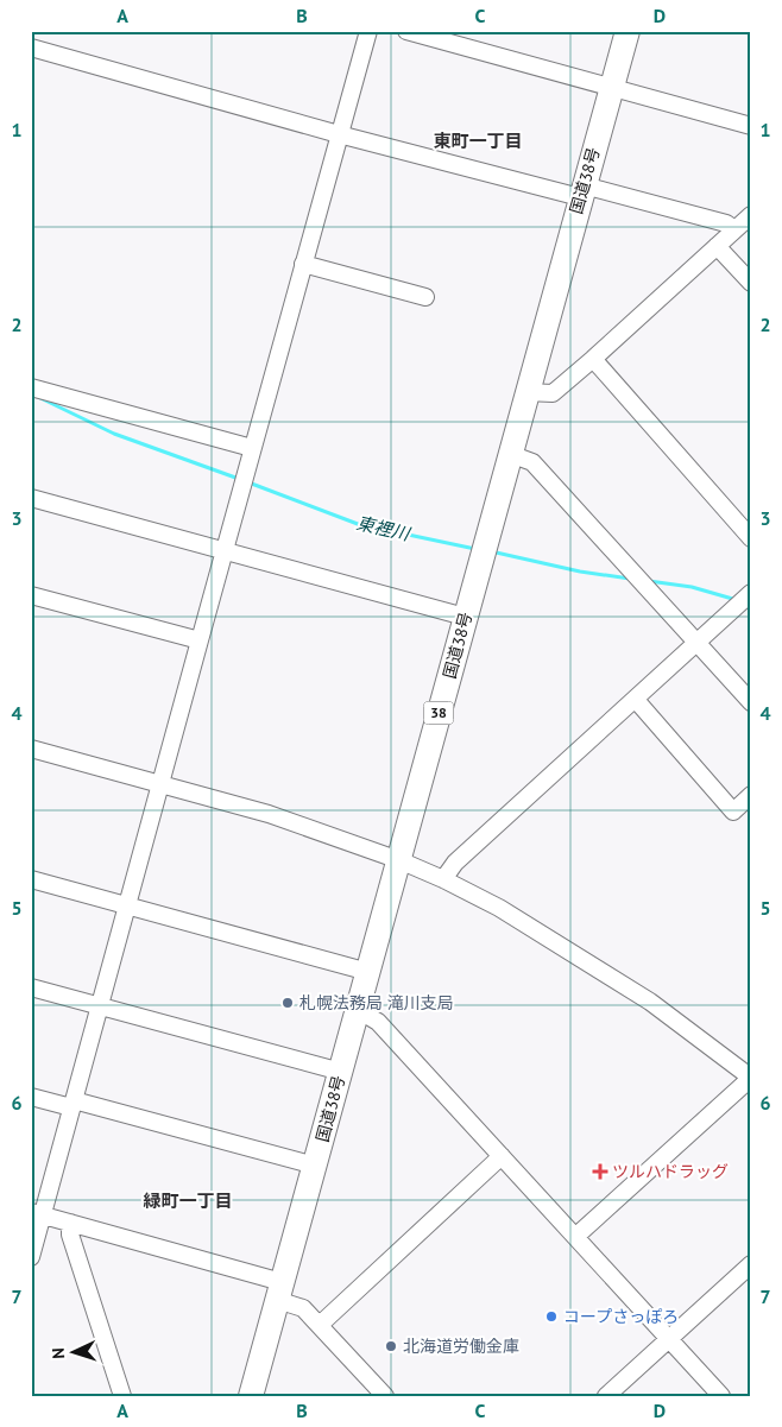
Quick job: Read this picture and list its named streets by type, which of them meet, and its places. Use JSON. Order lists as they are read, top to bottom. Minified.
{"streets":{"highway":["国道38号","38"]},"districts":["東町一丁目","緑町一丁目"],"water":["東裡川"],"places":{"other":["札幌法務局 滝川支局","コープさっぽろ","北海道労働金庫"],"health":["ツルハドラッグ"]},"north":"left","grid":{"columns":["A","B","C","D"],"rows":["1","2","3","4","5","6","7"]}}
